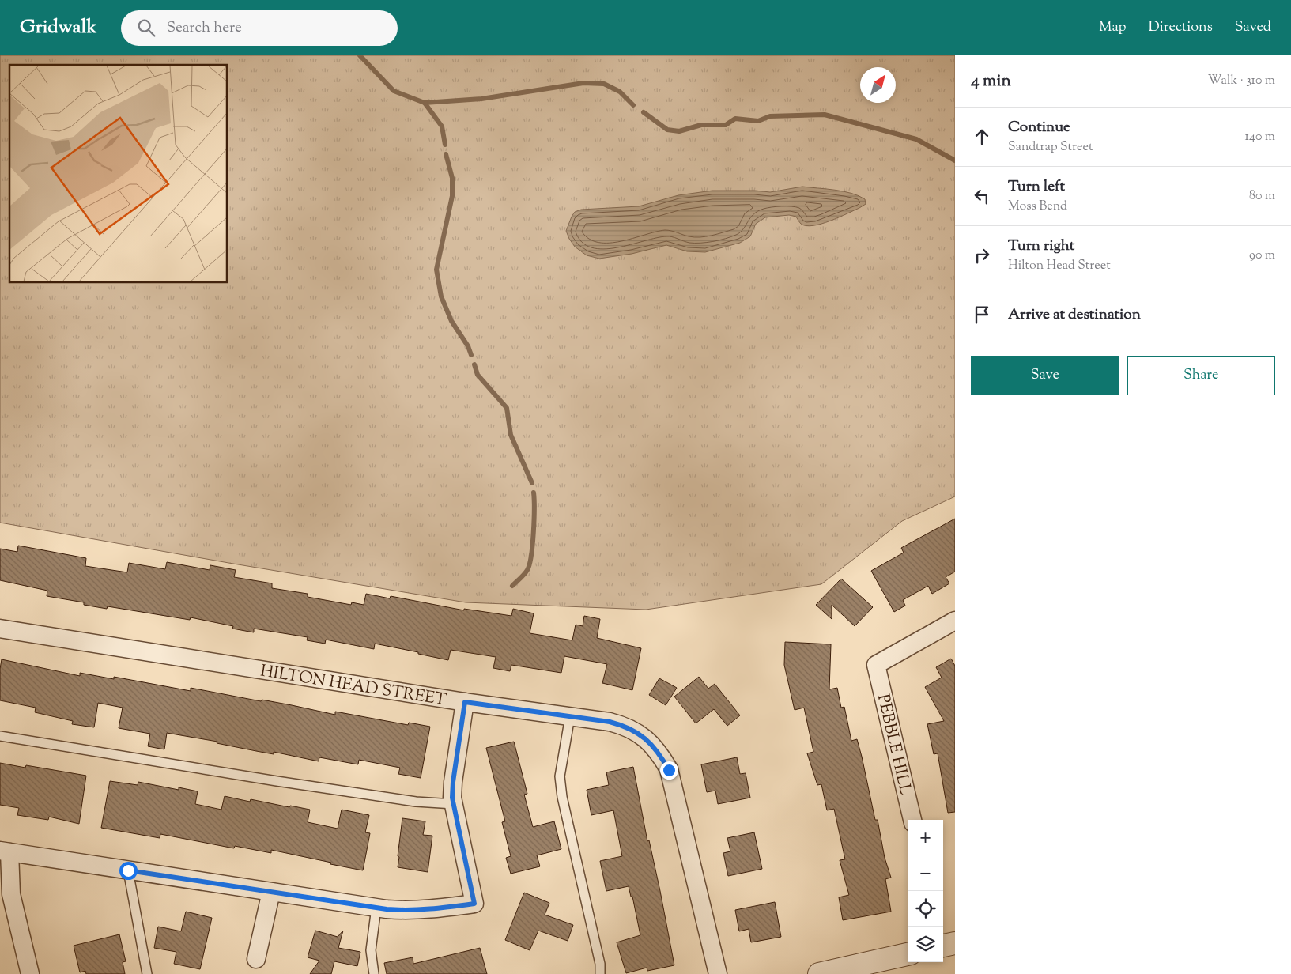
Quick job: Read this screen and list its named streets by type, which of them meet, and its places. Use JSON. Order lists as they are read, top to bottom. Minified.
{"streets":{"street":["HILTON HEAD STREET","PEBBLE HILL"]},"north":"top right","page":{"header":"Gridwalk","search":"Search here","nav":["Map","Directions","Saved"],"heading":["4 min","Walk · 310 m"],"list":[["Continue","Sandtrap Street","140 m"],["Turn left","Moss Bend","80 m"],["Turn right","Hilton Head Street","90 m"],"Arrive at destination"],"buttons":["Save","Share"],"map_buttons":["+","−"]}}
